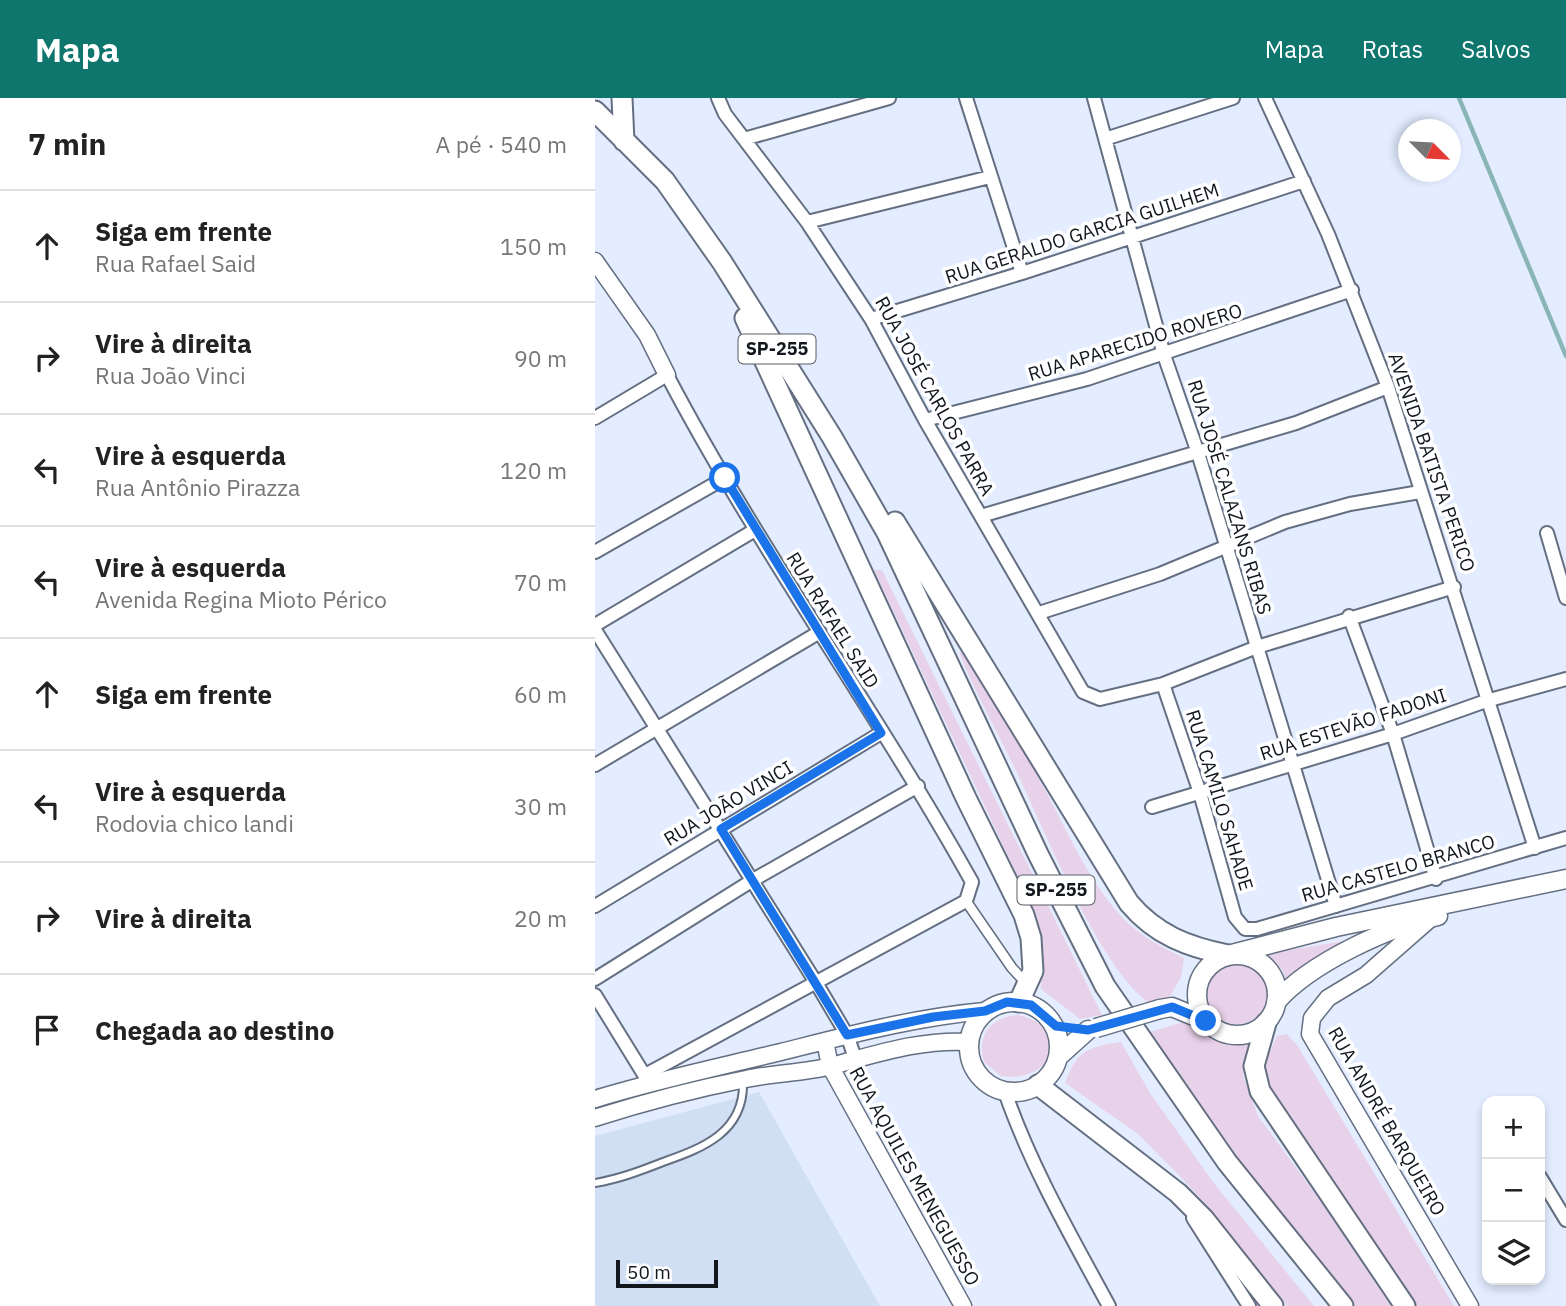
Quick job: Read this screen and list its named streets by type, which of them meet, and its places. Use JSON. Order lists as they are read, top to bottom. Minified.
{"streets":{"highway":["SP-255"],"street":["RUA GERALDO GARCIA GUILHEM","RUA APARECIDO ROVERO","RUA JOSÉ CARLOS PARRA","AVENIDA BATISTA PERICO","RUA JOSÉ CALAZANS RIBAS","RUA RAFAEL SAID","RUA ESTEVÃO FADONI","RUA CAMILO SAHADE","RUA JOÃO VINCI","RUA CASTELO BRANCO","RUA ANDRÉ BARQUEIRO","RUA AQUILES MENEGUESSO"]},"crossings":[["RUA GERALDO GARCIA GUILHEM","RUA JOSÉ CARLOS PARRA"],["RUA GERALDO GARCIA GUILHEM","AVENIDA BATISTA PERICO"],["RUA GERALDO GARCIA GUILHEM","RUA JOSÉ CALAZANS RIBAS"],["RUA APARECIDO ROVERO","RUA JOSÉ CARLOS PARRA"],["RUA APARECIDO ROVERO","AVENIDA BATISTA PERICO"],["RUA APARECIDO ROVERO","RUA JOSÉ CALAZANS RIBAS"],["RUA JOSÉ CARLOS PARRA","RUA CAMILO SAHADE"],["AVENIDA BATISTA PERICO","RUA ESTEVÃO FADONI"],["AVENIDA BATISTA PERICO","RUA CASTELO BRANCO"],["RUA JOSÉ CALAZANS RIBAS","RUA ESTEVÃO FADONI"],["RUA JOSÉ CALAZANS RIBAS","RUA CASTELO BRANCO"],["RUA RAFAEL SAID","RUA JOÃO VINCI"],["RUA ESTEVÃO FADONI","RUA CAMILO SAHADE"],["RUA CAMILO SAHADE","RUA CASTELO BRANCO"]],"scale_bar":"50 m","north":"bottom right","page":{"header":"Mapa","nav":["Mapa","Rotas","Salvos"],"heading":["7 min","A pé · 540 m"],"list":[["Siga em frente","Rua Rafael Said","150 m"],["Vire à direita","Rua João Vinci","90 m"],["Vire à esquerda","Rua Antônio Pirazza","120 m"],["Vire à esquerda","Avenida Regina Mioto Périco","70 m"],["Siga em frente","60 m"],["Vire à esquerda","Rodovia chico landi","30 m"],["Vire à direita","20 m"],"Chegada ao destino"],"map_buttons":["+","−"],"scale":"50 m"}}
